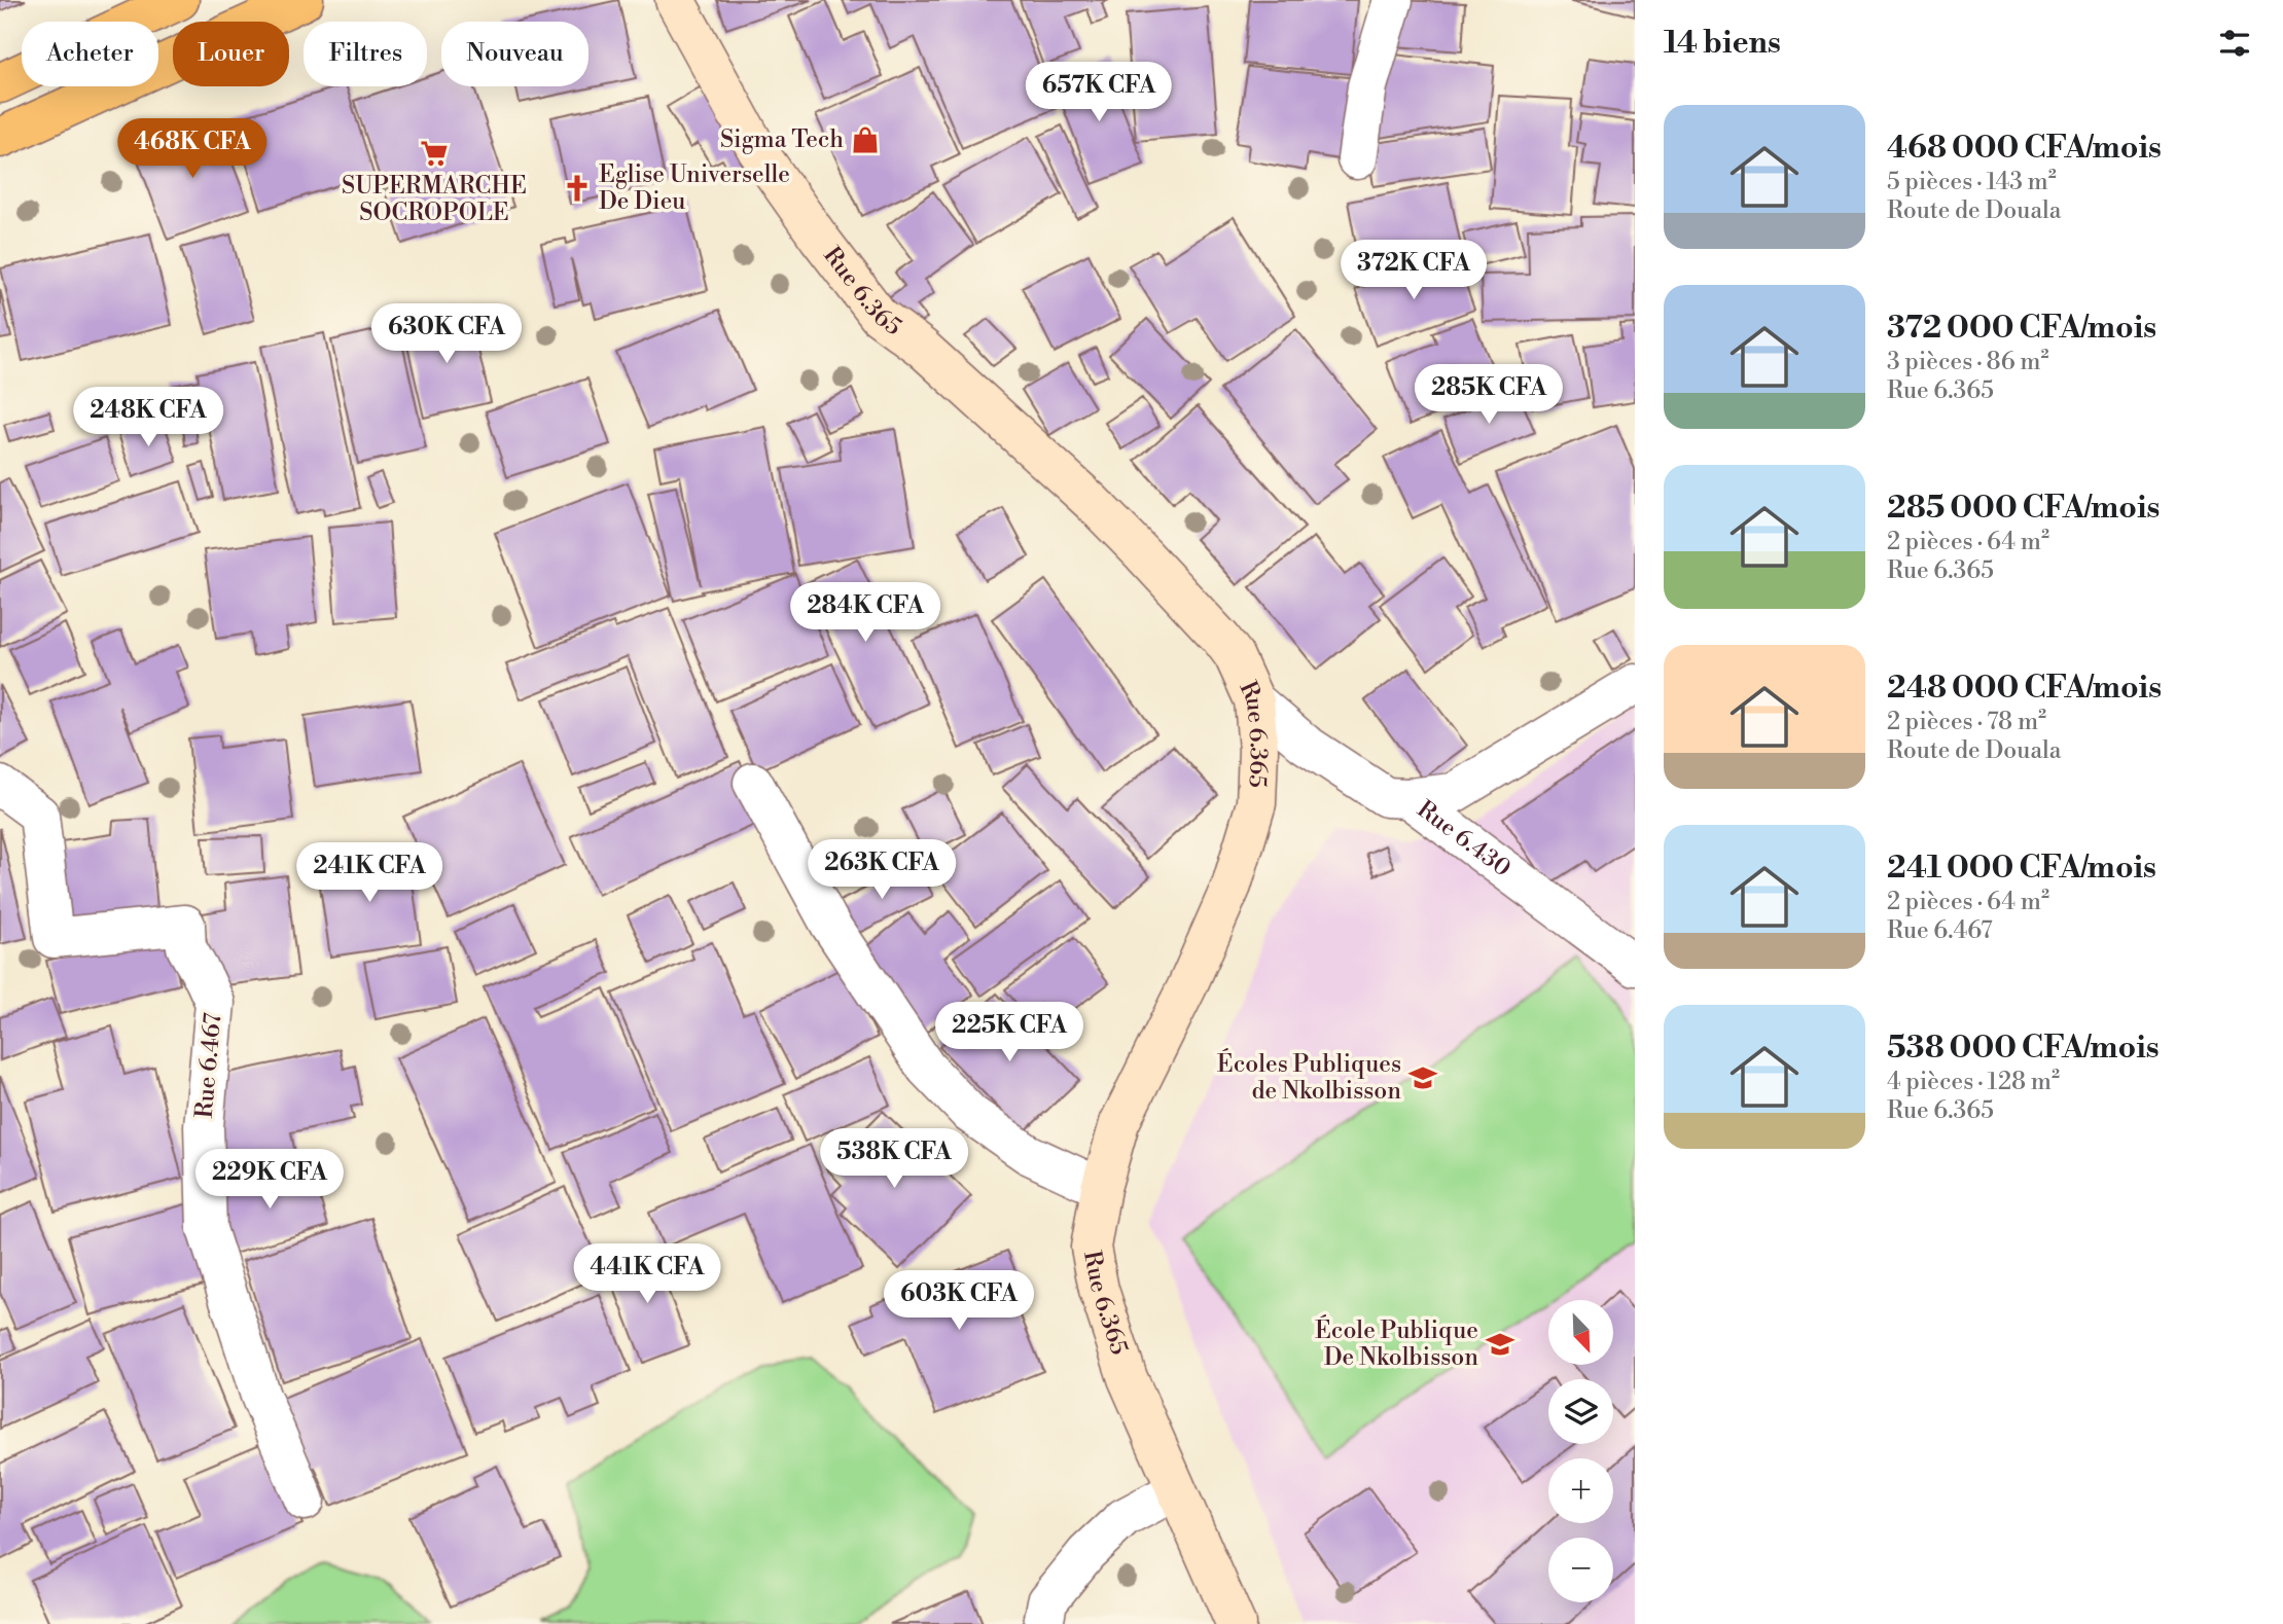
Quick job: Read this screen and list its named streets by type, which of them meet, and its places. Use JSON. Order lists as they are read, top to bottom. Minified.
{"streets":{"street":["Rue 6.365","Rue 6.430","Rue 6.467"]},"crossings":[["Rue 6.365","Rue 6.430"]],"places":{"shop":["Sigma Tech"],"supermarket":["SUPERMARCHE SOCROPOLE"],"church":["Eglise Universelle De Dieu"],"school or university":["Écoles Publiques de Nkolbisson","École Publique De Nkolbisson"]},"north":"bottom right","page":{"heading":"14 biens","chip":["Acheter","Louer","Filtres","Nouveau"],"price":["657K CFA","468K CFA","372K CFA","630K CFA","285K CFA","248K CFA","284K CFA","263K CFA","241K CFA","225K CFA","538K CFA","229K CFA","441K CFA","603K CFA"],"list":[{"name":"468 000 CFA/mois","note":"5 pièces · 143 m² · Route de Douala"},{"name":"372 000 CFA/mois","note":"3 pièces · 86 m² · Rue 6.365"},{"name":"285 000 CFA/mois","note":"2 pièces · 64 m² · Rue 6.365"},{"name":"248 000 CFA/mois","note":"2 pièces · 78 m² · Route de Douala"},{"name":"241 000 CFA/mois","note":"2 pièces · 64 m² · Rue 6.467"},{"name":"538 000 CFA/mois","note":"4 pièces · 128 m² · Rue 6.365"}],"map_buttons":["+","−"]}}
